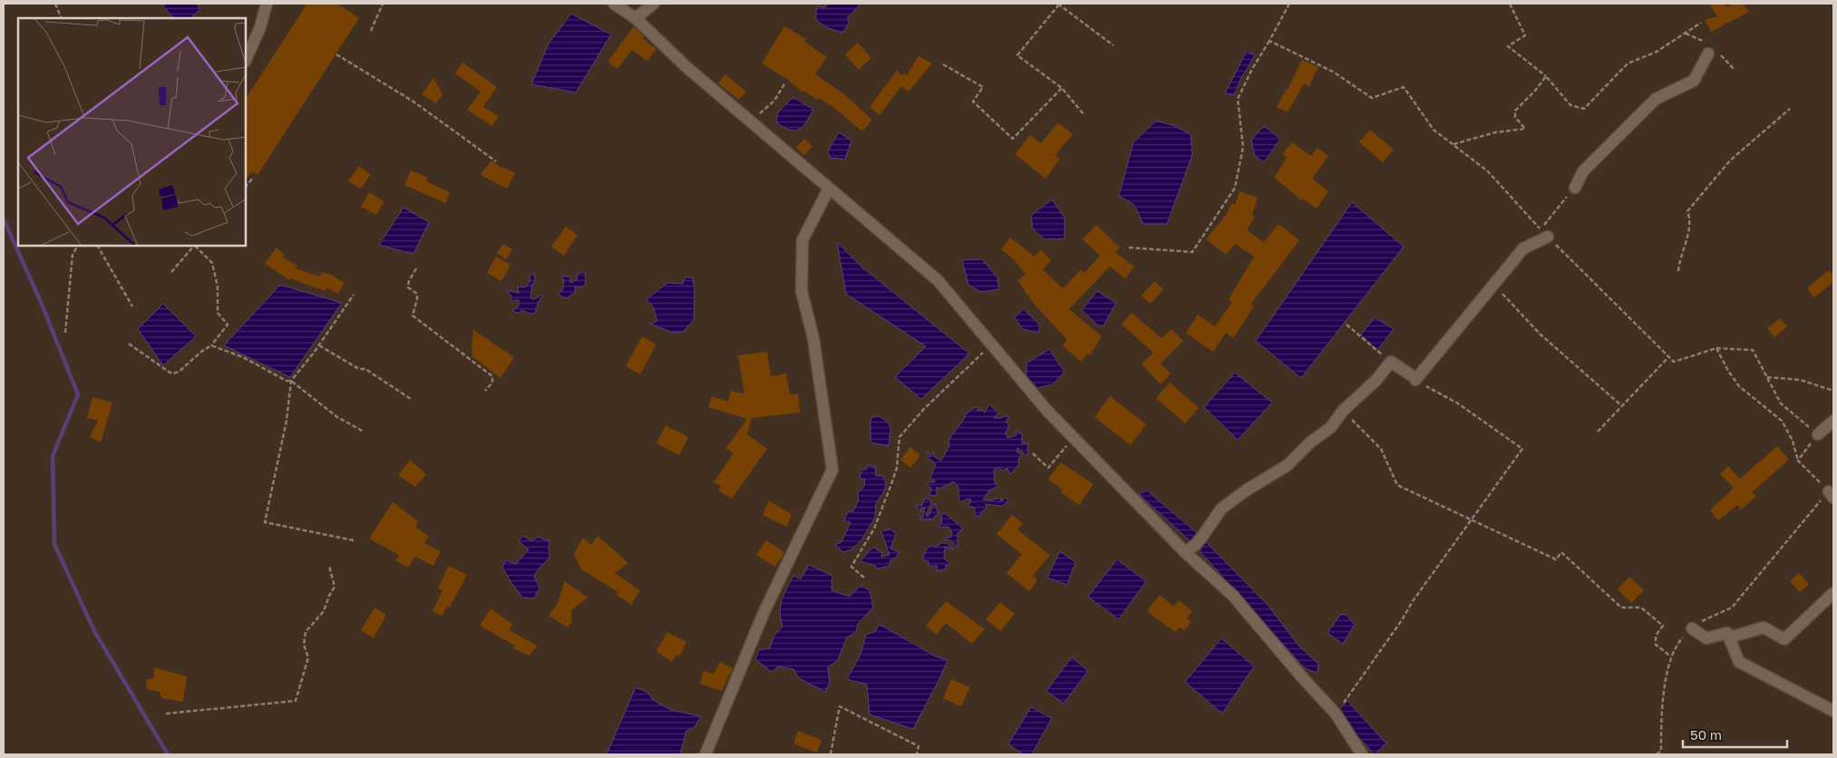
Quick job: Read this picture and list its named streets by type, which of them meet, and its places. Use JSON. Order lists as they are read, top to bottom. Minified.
{"scale_bar":"50 m"}
